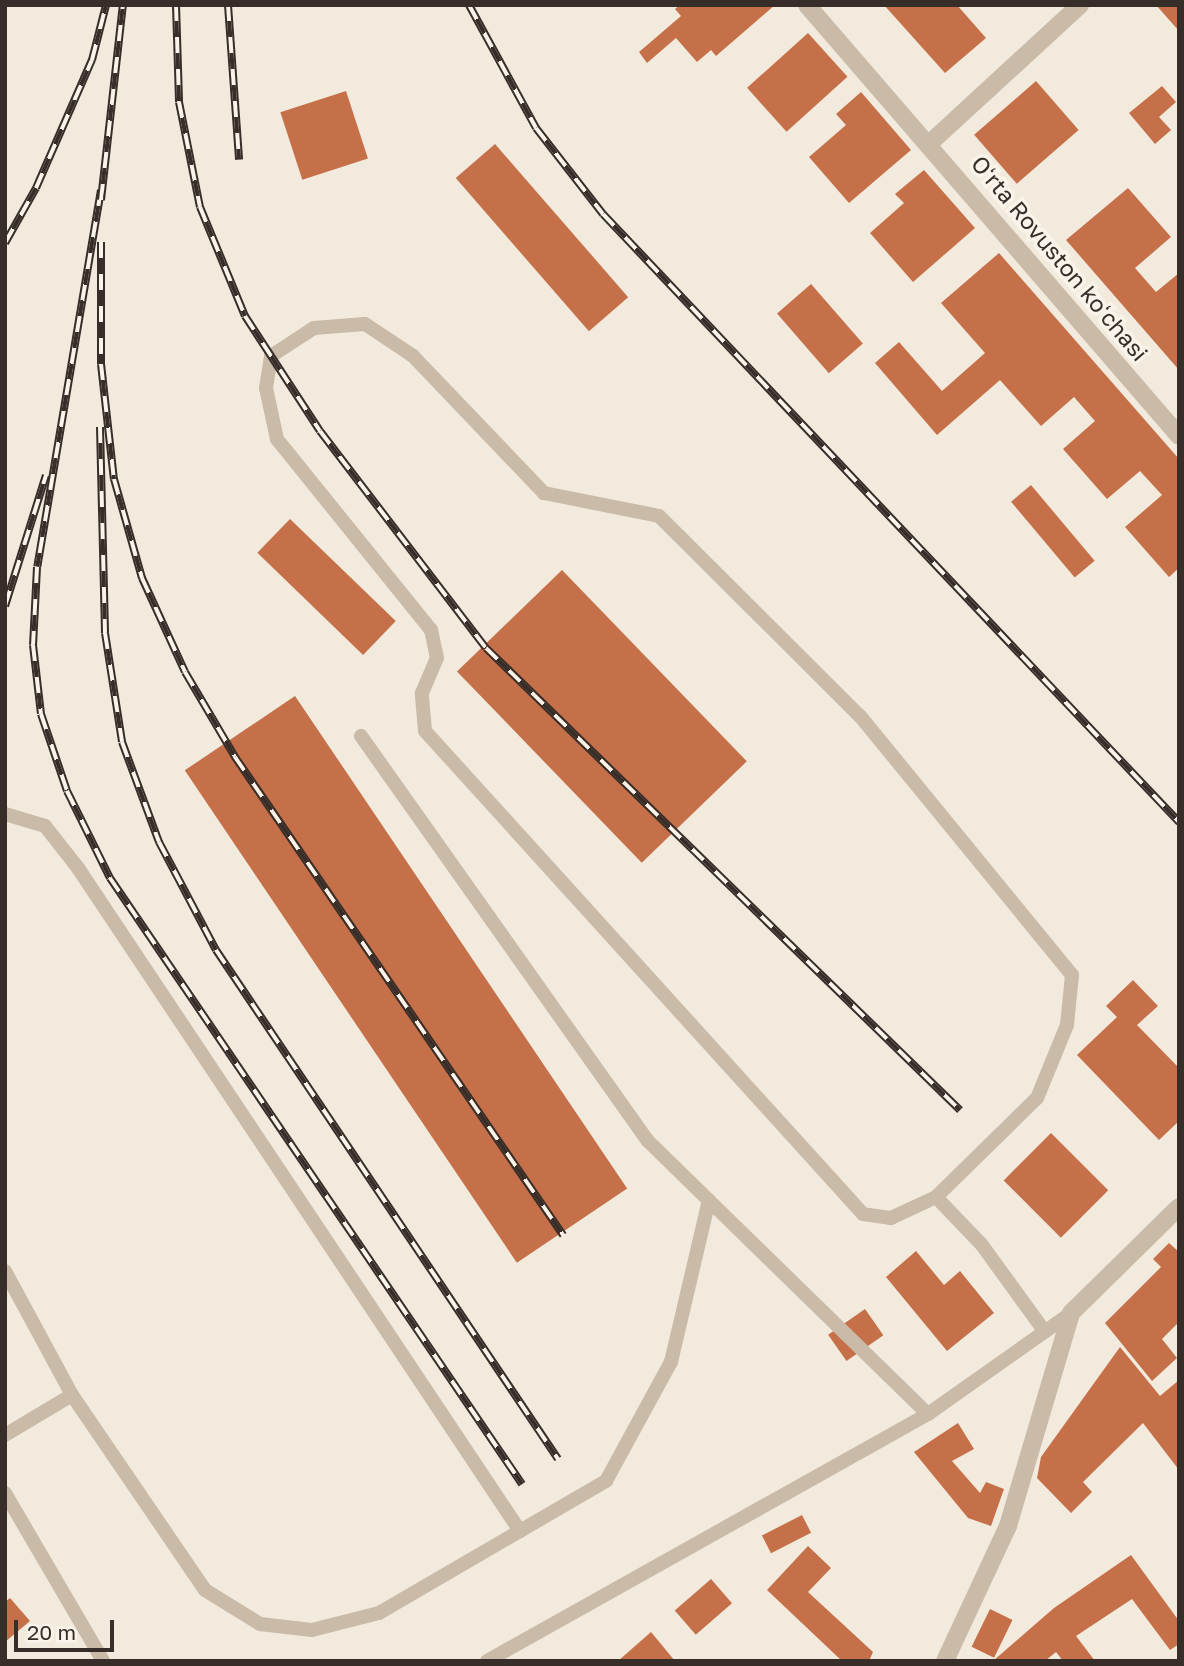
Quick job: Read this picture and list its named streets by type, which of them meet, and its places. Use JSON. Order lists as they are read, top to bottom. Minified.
{"streets":{"street":["Oʻrta Rovuston koʻchasi"]},"scale_bar":"20 m"}
